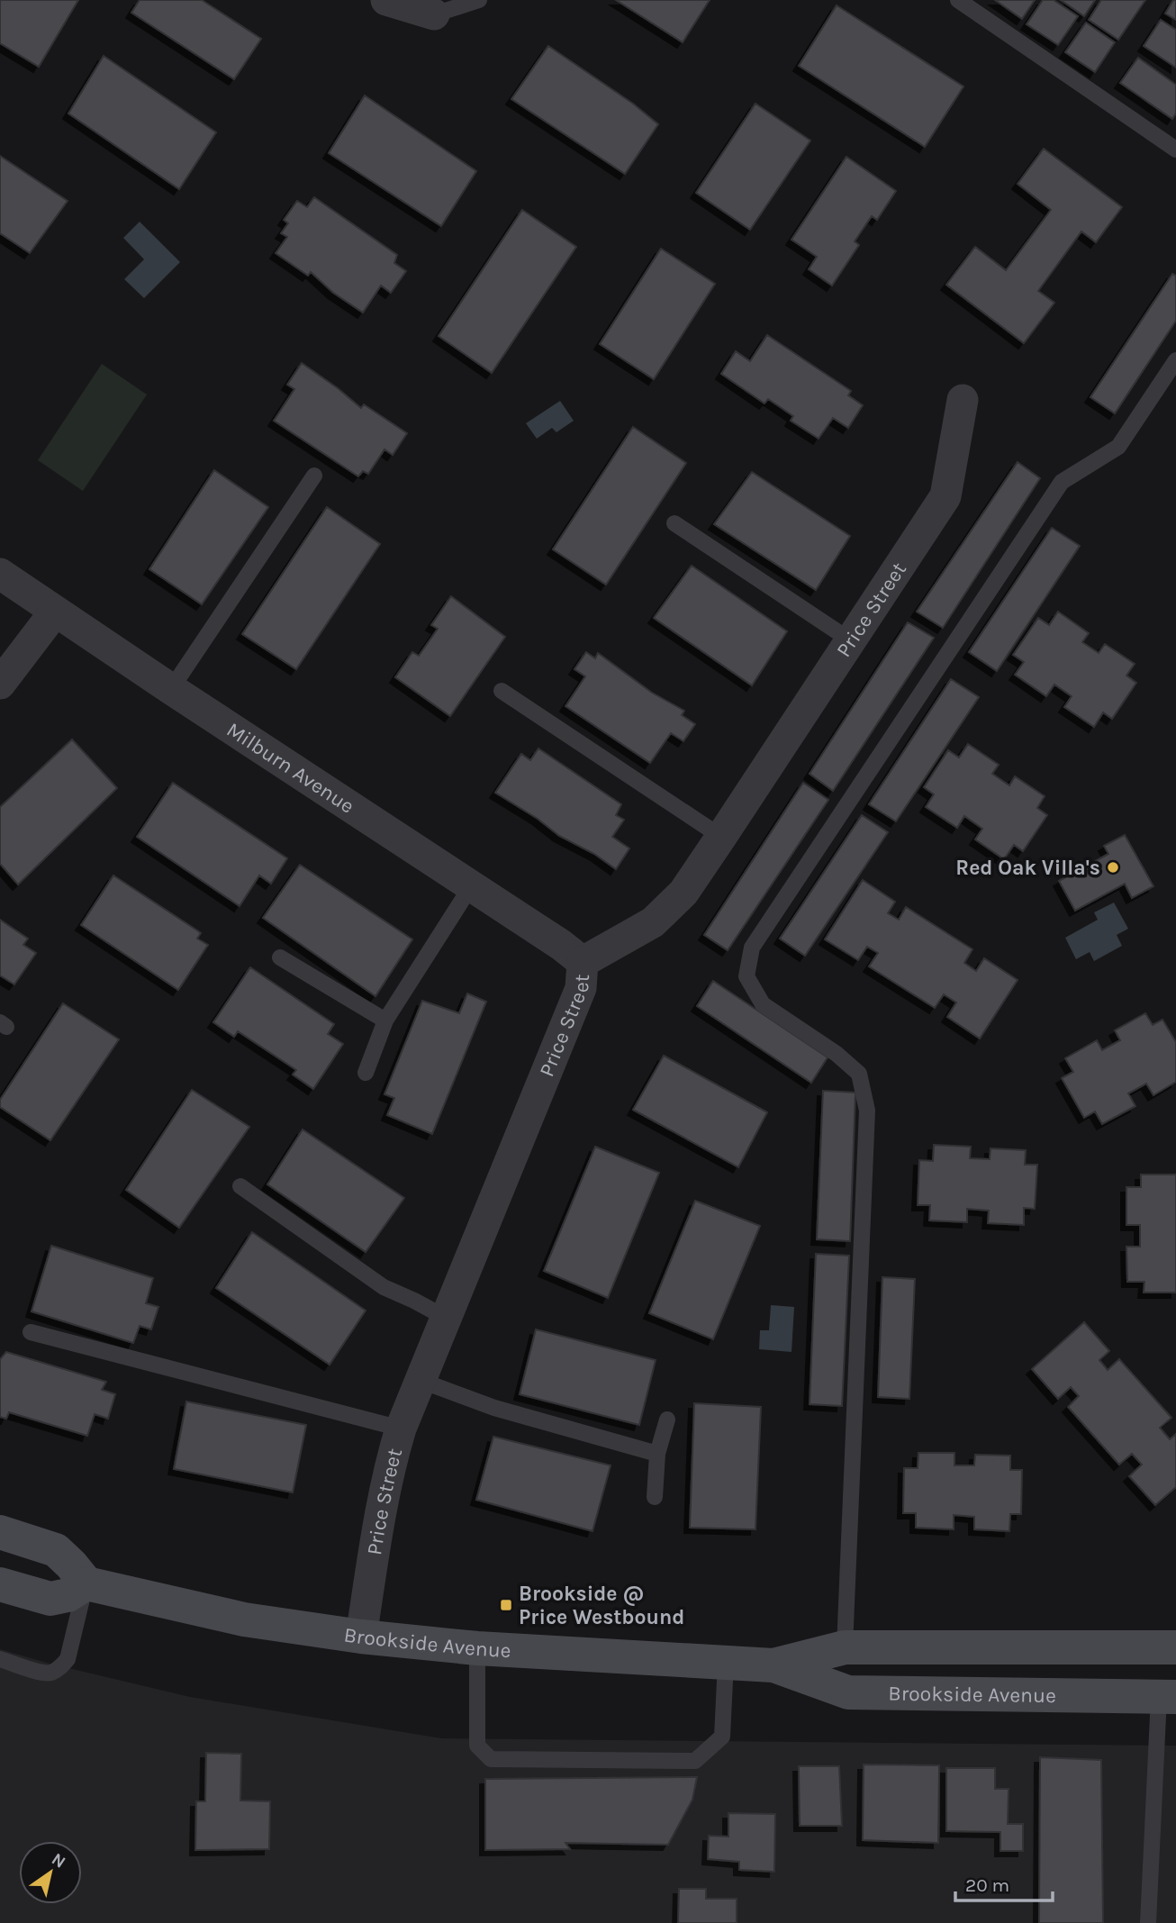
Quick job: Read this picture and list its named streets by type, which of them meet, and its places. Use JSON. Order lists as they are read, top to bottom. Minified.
{"streets":{"main road":["Brookside Avenue"],"street":["Price Street","Milburn Avenue"]},"crossings":[["Price Street","Milburn Avenue"],["Price Street","Brookside Avenue"]],"places":{"other":["Red Oak Villa's"],"transit":["Brookside @ Price Westbound"]},"scale_bar":"20 m","north":"top right"}
